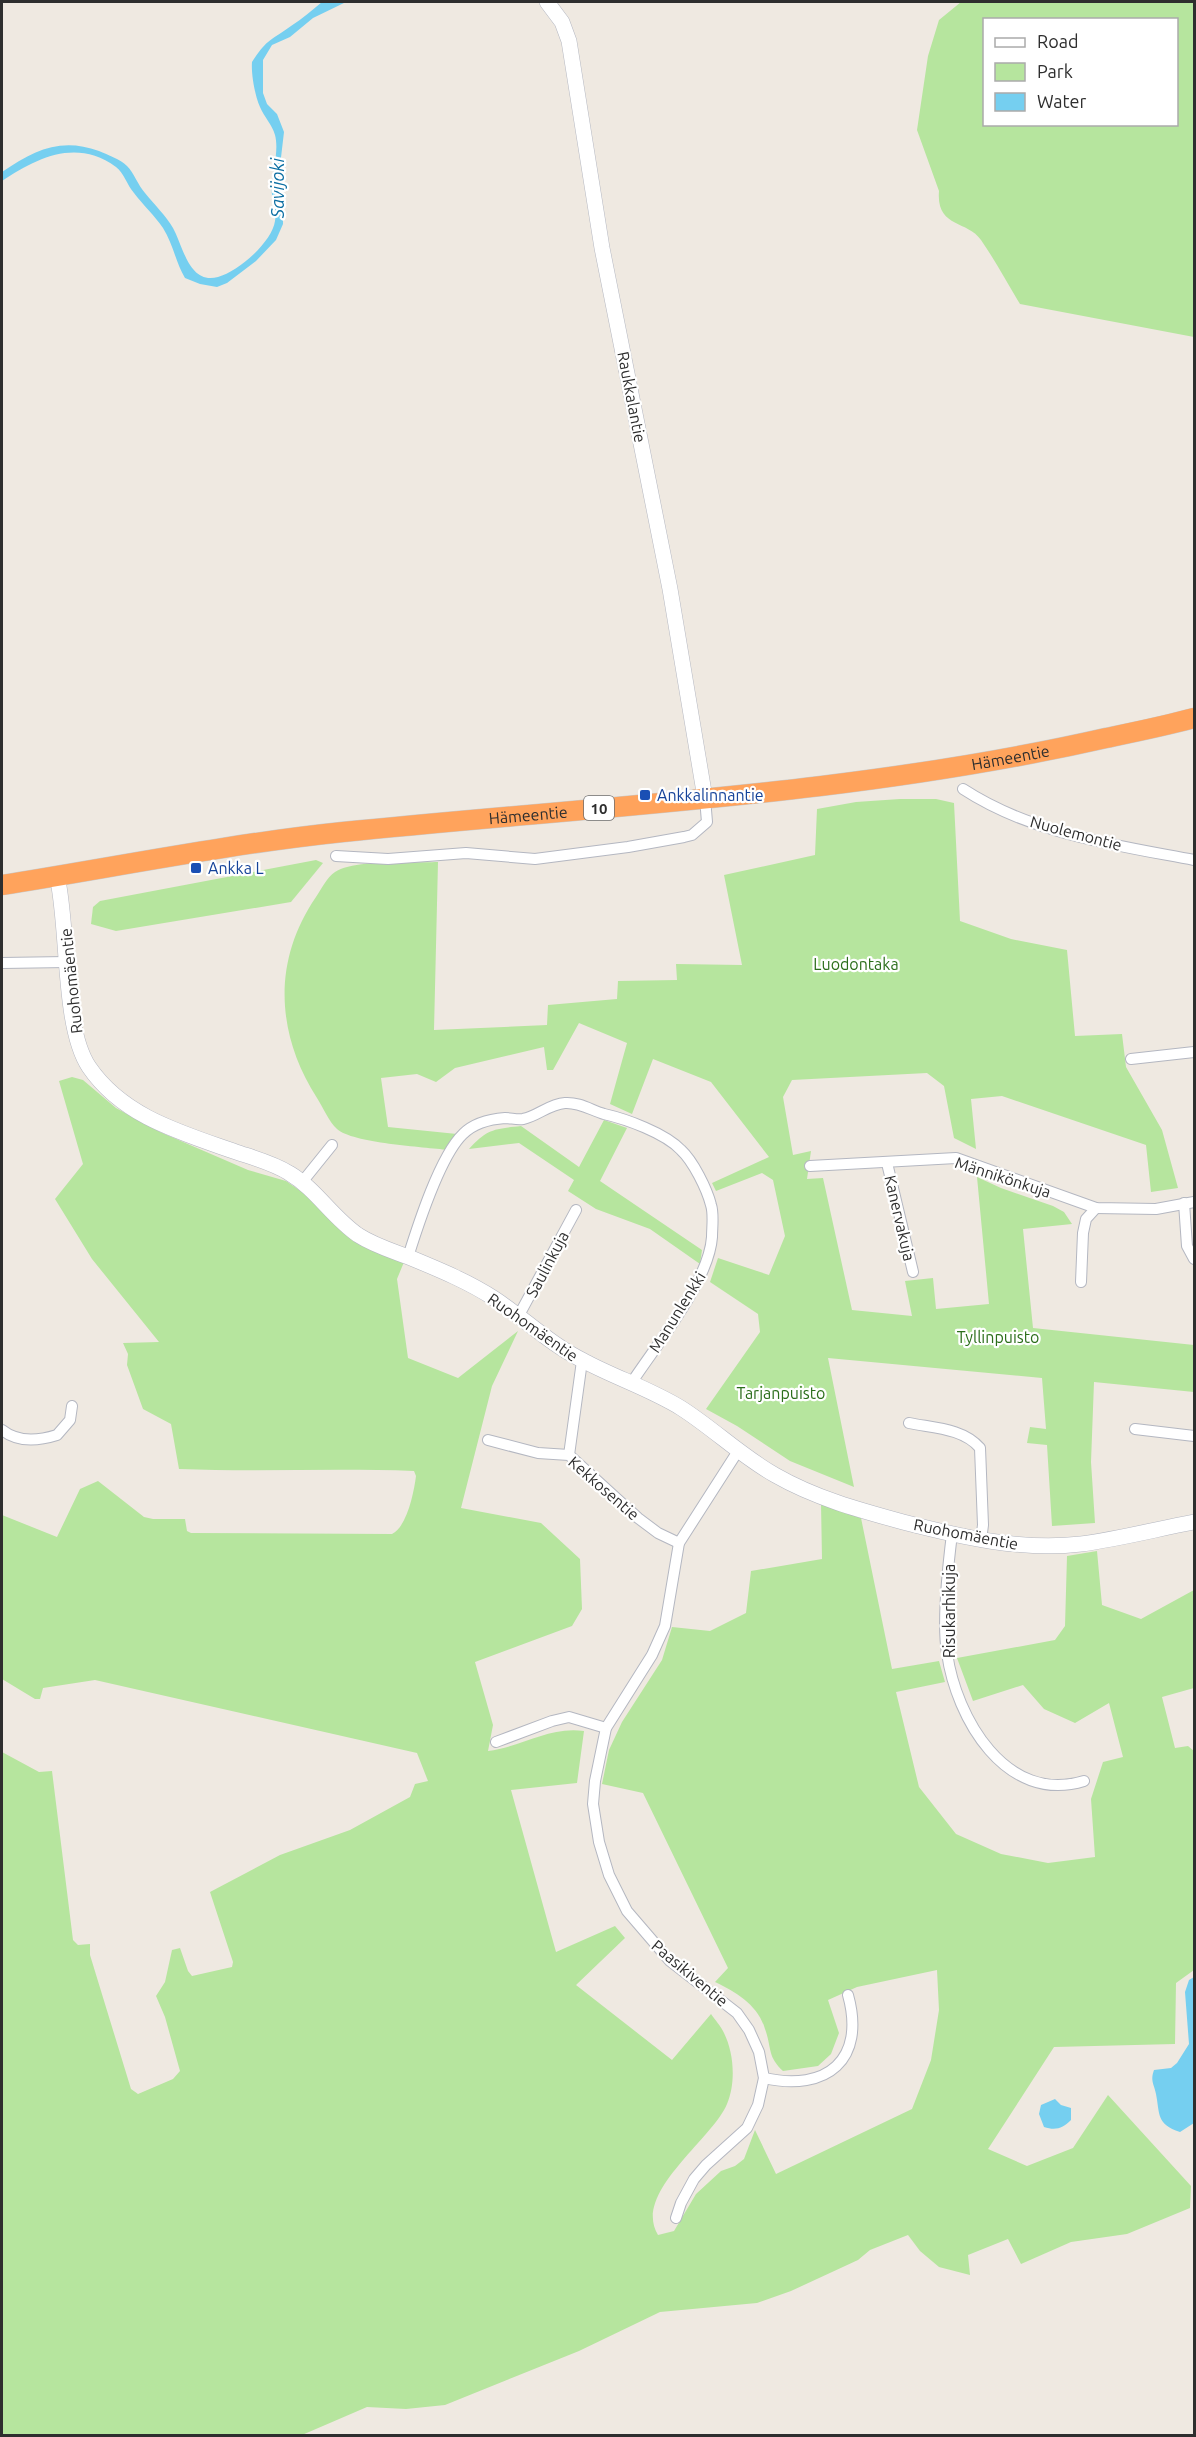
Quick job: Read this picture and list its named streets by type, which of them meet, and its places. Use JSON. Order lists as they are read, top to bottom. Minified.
{"streets":{"highway":["Hämeentie","10"],"street":["Raukkalantie","Nuolemontie","Ruohomäentie","Männikönkuja","Kanervakuja","Saulinkuja","Manunlenkki","Kekkosentie","Risukarhikuja","Paasikiventie"]},"crossings":[["Raukkalantie","Hämeentie"],["Hämeentie","Ruohomäentie"],["Ruohomäentie","Saulinkuja"],["Ruohomäentie","Manunlenkki"],["Ruohomäentie","Risukarhikuja"],["Ruohomäentie","Paasikiventie"],["Männikönkuja","Kanervakuja"],["Kekkosentie","Paasikiventie"]],"water":["Savijoki"],"parks":["Luodontaka","Tyllinpuisto","Tarjanpuisto"],"places":{"transit":["Ankkalinnantie","Ankka L"]},"legend":["Road","Park","Water"]}
